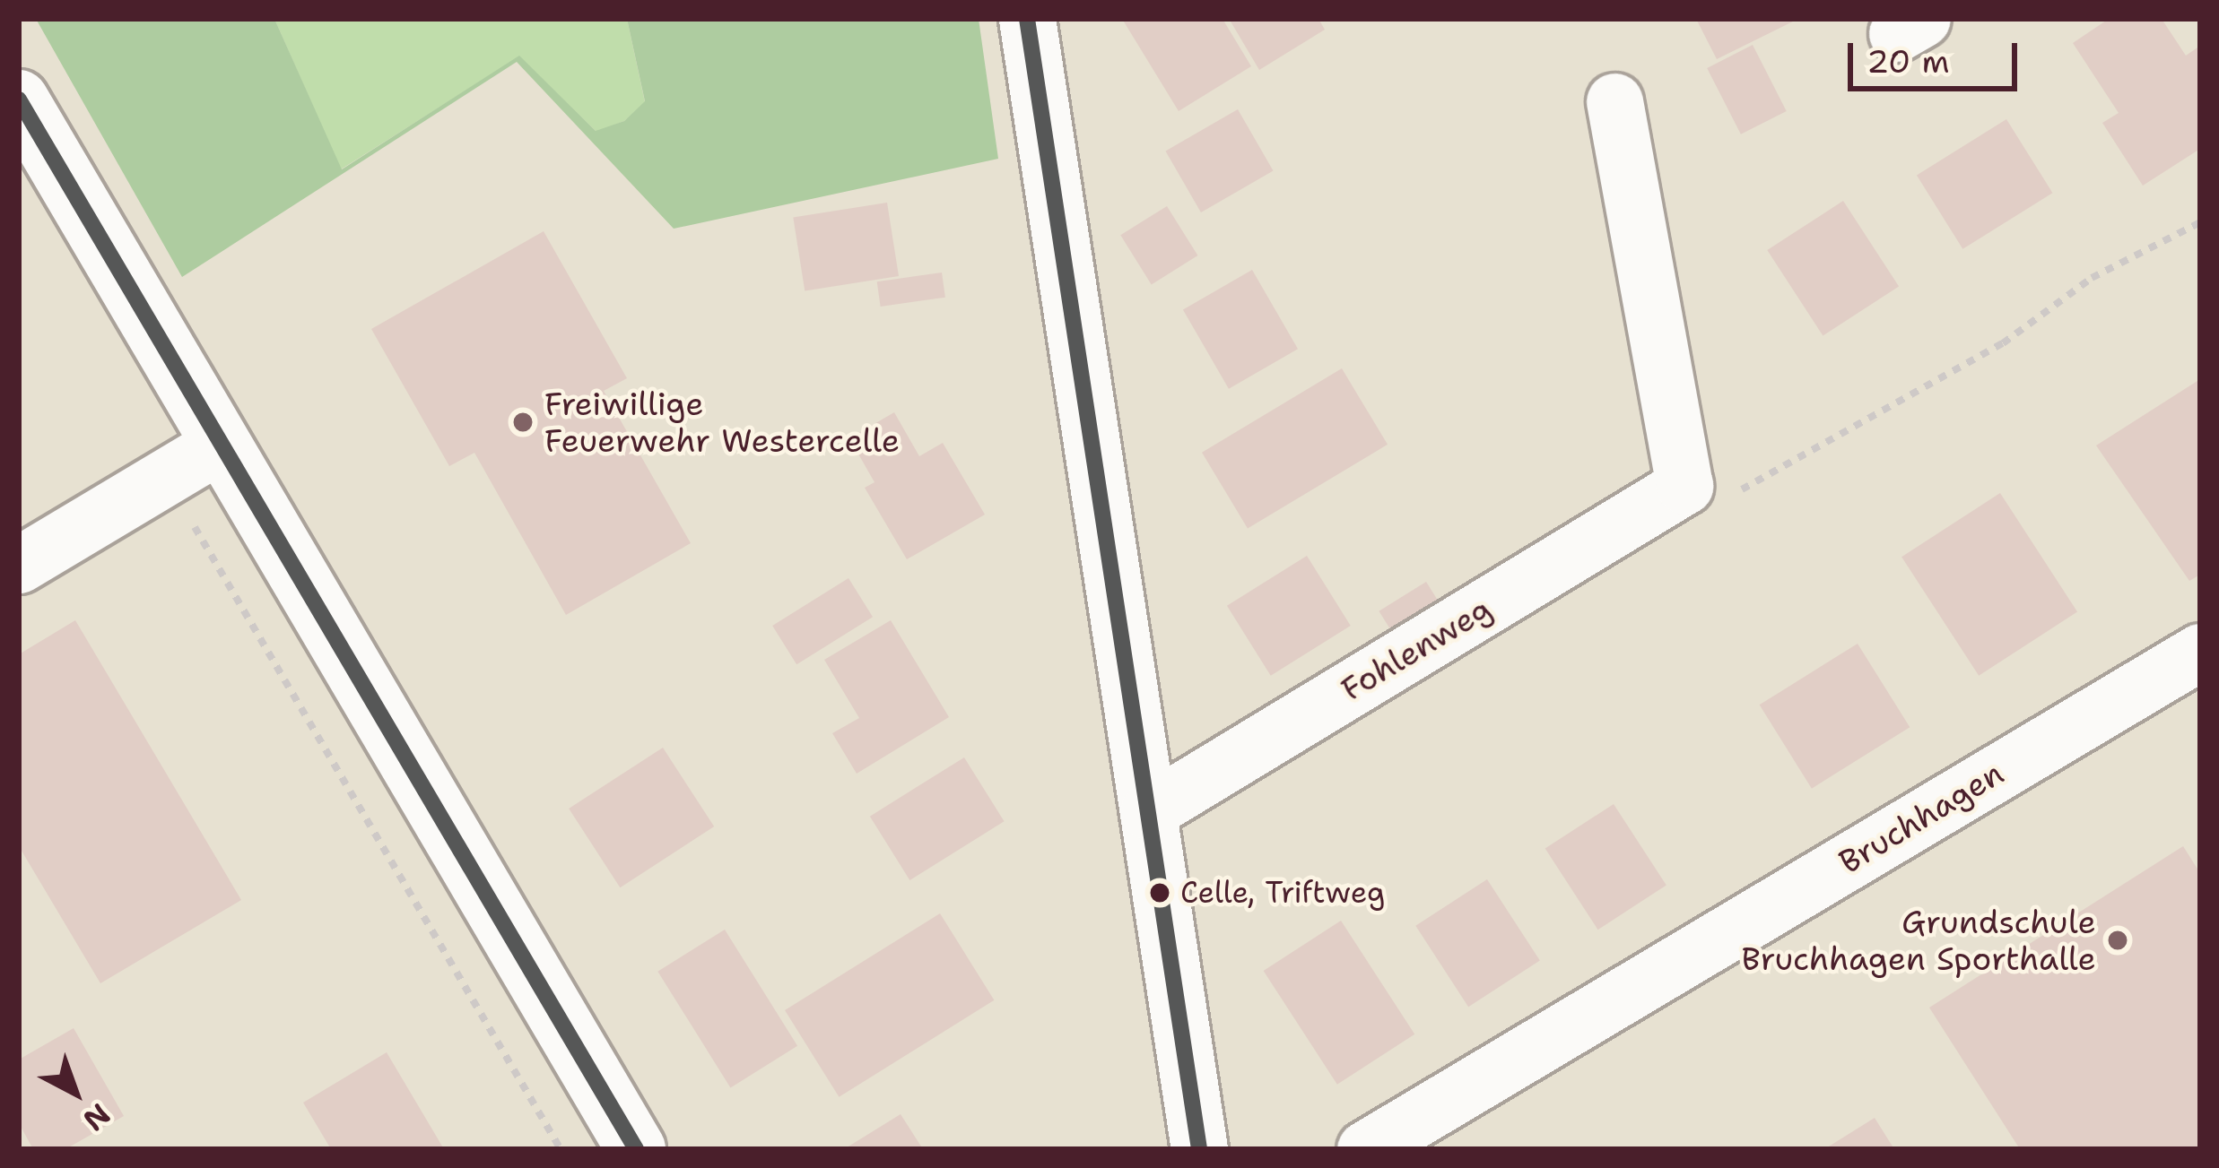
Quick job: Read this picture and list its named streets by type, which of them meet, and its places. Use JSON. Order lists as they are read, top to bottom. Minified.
{"streets":{"street":["Fohlenweg","Bruchhagen"]},"places":["Freiwillige Feuerwehr Westercelle","Celle, Triftweg","Grundschule Bruchhagen Sporthalle"],"scale_bar":"20 m","north":"bottom right"}
